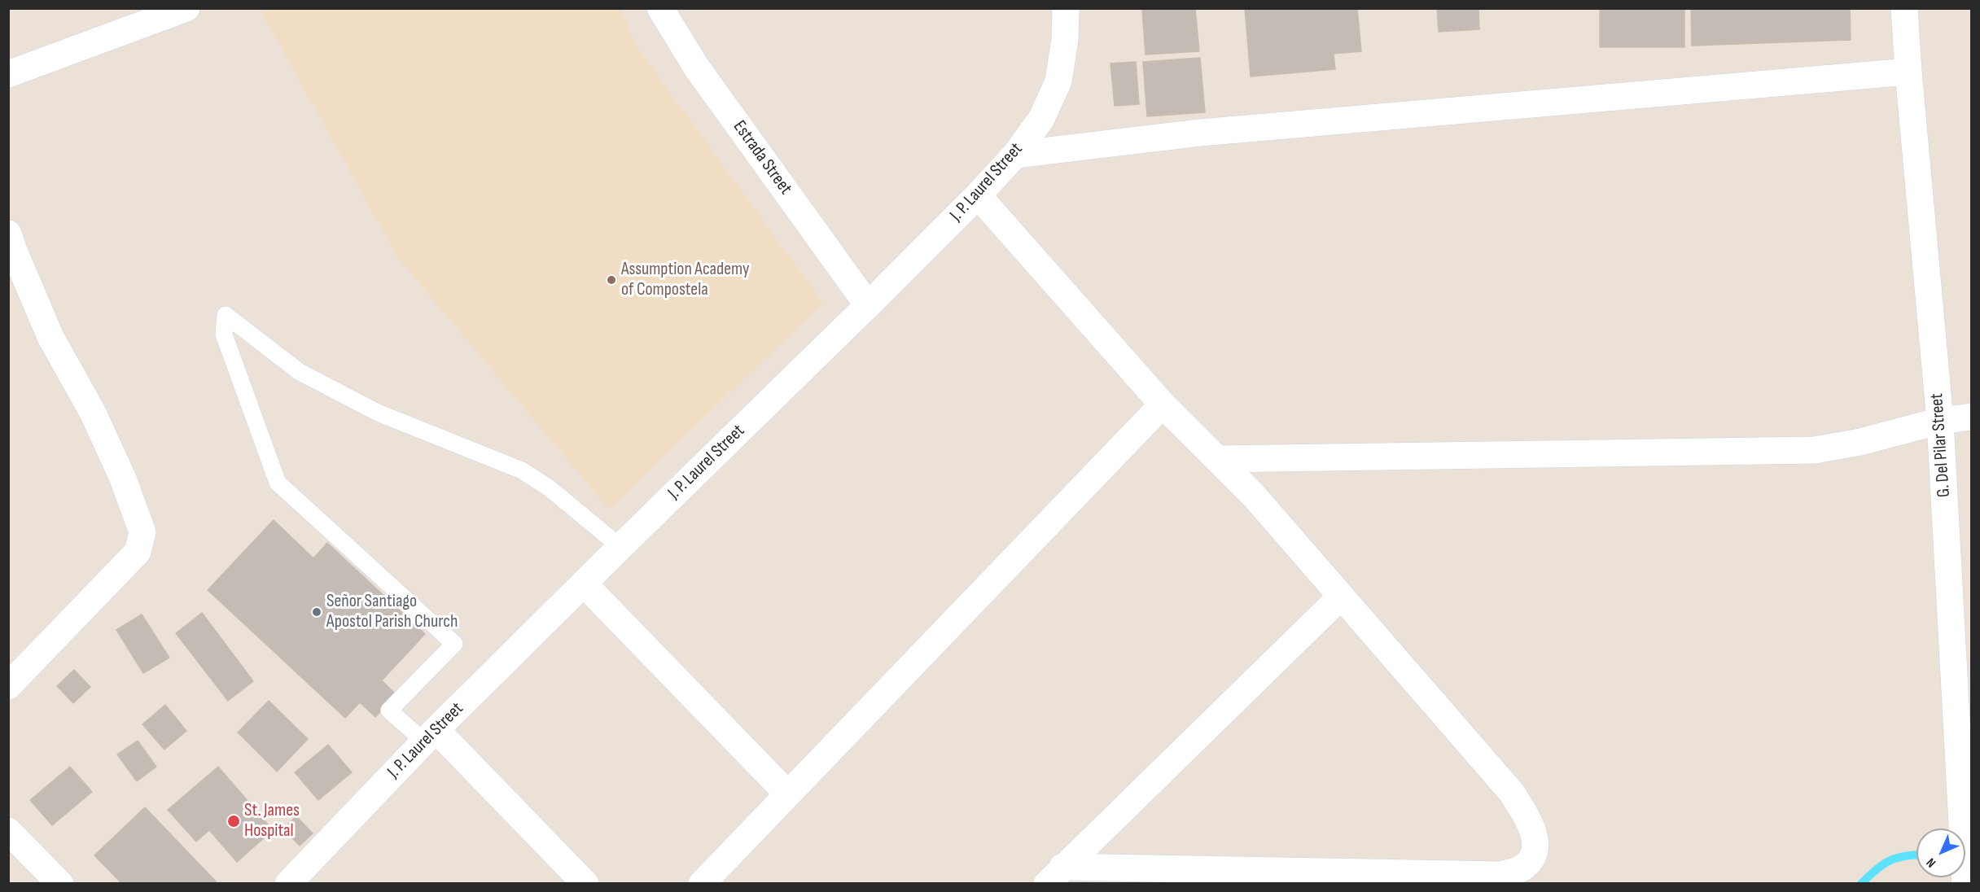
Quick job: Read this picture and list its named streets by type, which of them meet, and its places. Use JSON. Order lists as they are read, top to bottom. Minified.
{"streets":{"street":["Estrada Street","J. P. Laurel Street","G. Del Pilar Street"]},"crossings":[["Estrada Street","J. P. Laurel Street"]],"places":["Assumption Academy of Compostela","Señor Santiago Apostol Parish Church","St. James Hospital"],"north":"bottom left"}
